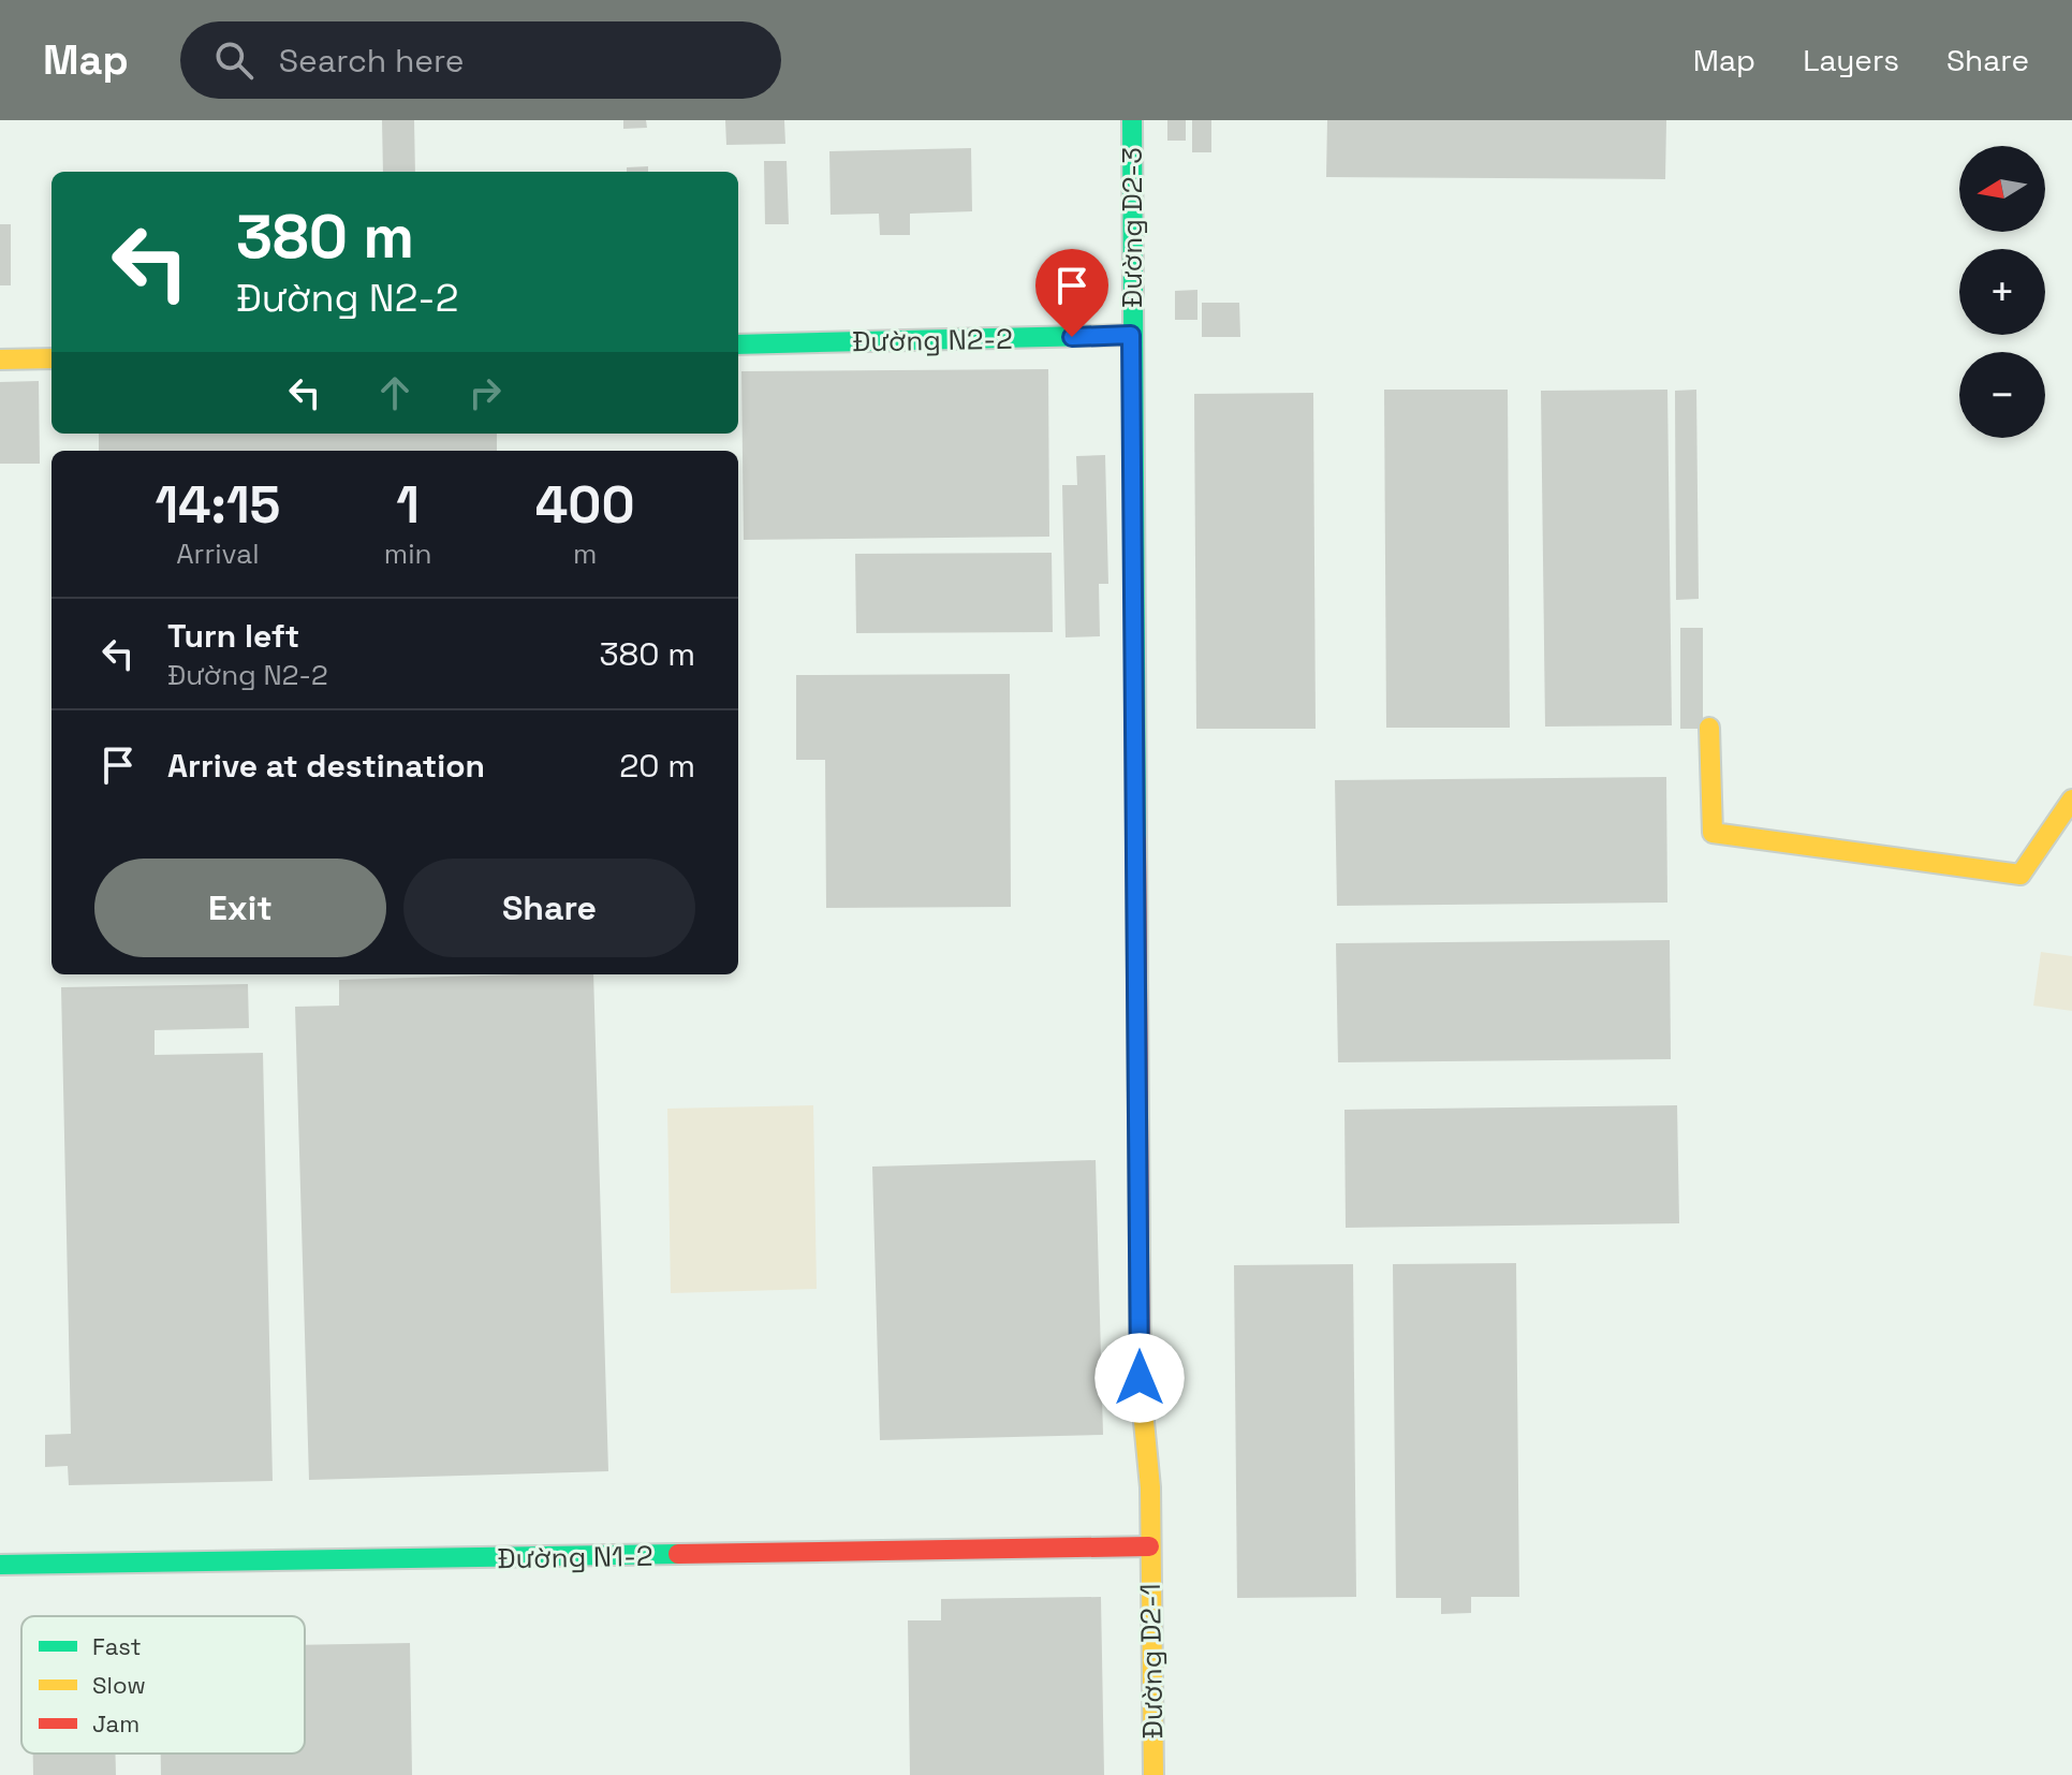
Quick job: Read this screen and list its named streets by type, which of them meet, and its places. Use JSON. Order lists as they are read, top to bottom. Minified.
{"streets":{"street":["Đường D2-3","Đường N2-2","Đường N1-2","Đường D2-1"]},"crossings":[["Đường D2-3","Đường N2-2"],["Đường D2-3","Đường N1-2"],["Đường D2-3","Đường D2-1"],["Đường N1-2","Đường D2-1"]],"legend":["Fast","Slow","Jam"],"north":"left","page":{"header":"Map","search":"Search here","nav":["Map","Layers","Share"],"map_buttons":["+","−"],"turn":["380 m","Đường N2-2"],"eta":["14:15","Arrival","1","min","400","m"],"list":[{"name":"Turn left","note":"Đường N2-2","value":"380 m"},{"name":"Arrive at destination","value":"20 m"}],"buttons":["Exit","Share"]}}
